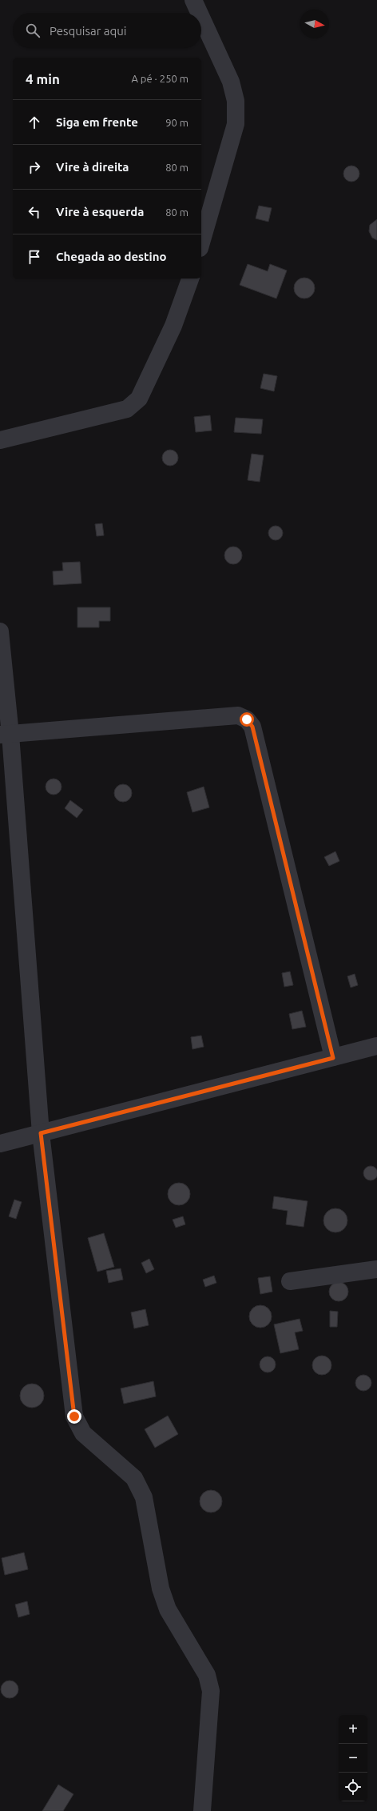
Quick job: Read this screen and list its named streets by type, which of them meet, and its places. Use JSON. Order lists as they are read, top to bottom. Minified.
{"north":"right","page":{"search":"Pesquisar aqui","heading":["4 min","A pé · 250 m"],"list":[["Siga em frente","90 m"],["Vire à direita","80 m"],["Vire à esquerda","80 m"],"Chegada ao destino"],"map_buttons":["+","−"]}}
